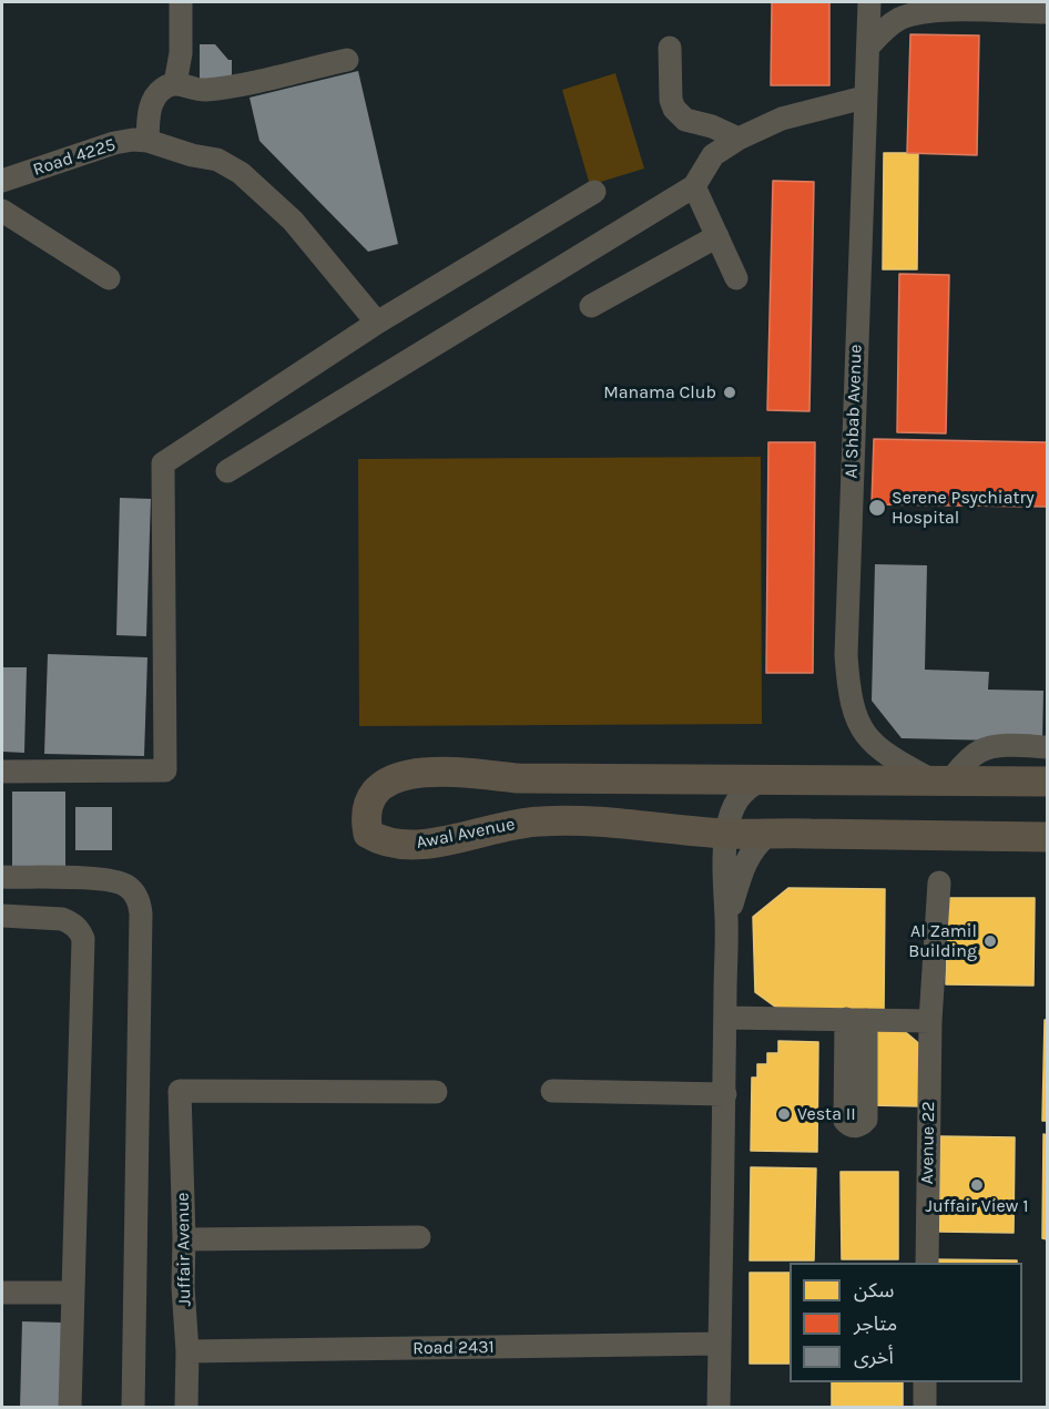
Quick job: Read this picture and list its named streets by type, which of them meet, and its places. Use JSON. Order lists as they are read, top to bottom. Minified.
{"streets":{"main road":["Awal Avenue"],"street":["Road 4225","Al Shbab Avenue","Avenue 22","Juffair Avenue","Road 2431"]},"crossings":[["Al Shbab Avenue","Awal Avenue"],["Juffair Avenue","Road 2431"]],"places":["Manama Club","Serene Psychiatry Hospital","Al Zamil Building","Vesta II","Juffair View 1"],"legend":["سكن","متاجر","أخرى"]}
